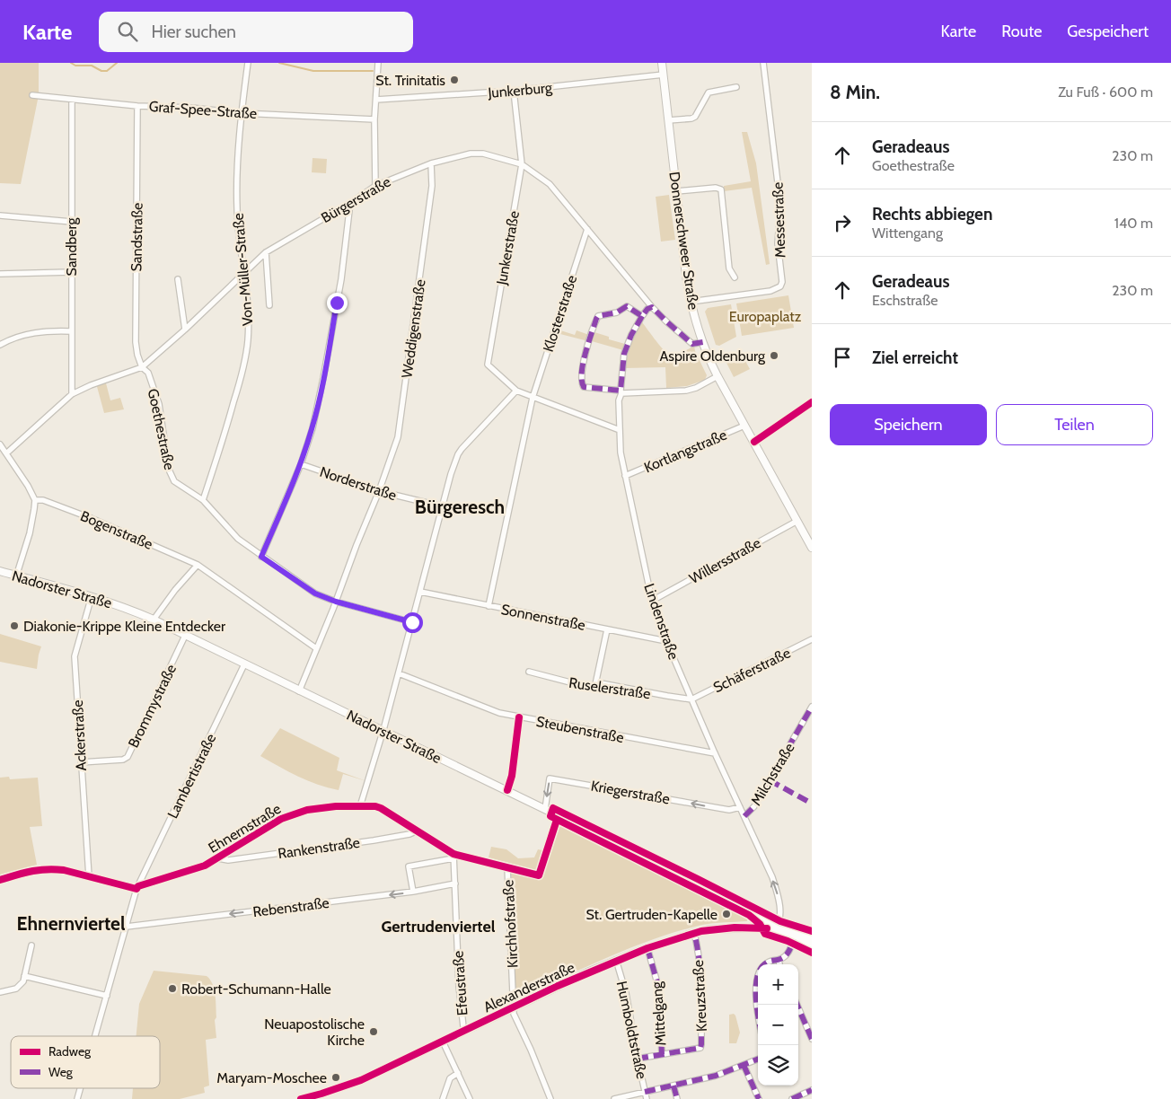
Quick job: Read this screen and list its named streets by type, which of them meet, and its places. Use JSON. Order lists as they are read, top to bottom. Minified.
{"streets":{"street":["Junkerburg","Graf-Spee-Straße","Bürgerstraße","Messestraße","Sandstraße","Donnerschweer Straße","Sandberg","Junkerstraße","Von-Müller-Straße","Klosterstraße","Weddigenstraße","Goethestraße","Kortlangstraße","Norderstraße","Bogenstraße","Willersstraße","Nadorster Straße","Sonnenstraße","Lindenstraße","Schäferstraße","Ruselerstraße","Brommystraße","Steubenstraße","Ackerstraße","Milchstraße","Lambertistraße","Kriegerstraße","Ehnernstraße","Rankenstraße","Rebenstraße","Kirchhofstraße","Efeustraße","Alexanderstraße","Kreuzstraße","Mittelgang","Humboldtstraße"]},"crossings":[["Junkerburg","Donnerschweer Straße"],["Junkerburg","Junkerstraße"],["Graf-Spee-Straße","Sandstraße"],["Graf-Spee-Straße","Sandberg"],["Graf-Spee-Straße","Von-Müller-Straße"],["Bürgerstraße","Sandstraße"],["Bürgerstraße","Donnerschweer Straße"],["Bürgerstraße","Sandberg"],["Bürgerstraße","Junkerstraße"],["Bürgerstraße","Von-Müller-Straße"],["Bürgerstraße","Klosterstraße"],["Bürgerstraße","Weddigenstraße"],["Bürgerstraße","Goethestraße"],["Bürgerstraße","Lindenstraße"],["Messestraße","Donnerschweer Straße"],["Sandstraße","Goethestraße"],["Donnerschweer Straße","Kortlangstraße"],["Donnerschweer Straße","Willersstraße"],["Von-Müller-Straße","Goethestraße"],["Klosterstraße","Sonnenstraße"],["Weddigenstraße","Goethestraße"],["Weddigenstraße","Norderstraße"],["Weddigenstraße","Bogenstraße"],["Weddigenstraße","Nadorster Straße"],["Kortlangstraße","Lindenstraße"],["Willersstraße","Lindenstraße"],["Nadorster Straße","Lindenstraße"],["Nadorster Straße","Brommystraße"],["Nadorster Straße","Ackerstraße"],["Nadorster Straße","Lambertistraße"],["Nadorster Straße","Kriegerstraße"],["Nadorster Straße","Ehnernstraße"],["Nadorster Straße","Alexanderstraße"],["Sonnenstraße","Lindenstraße"],["Lindenstraße","Schäferstraße"],["Lindenstraße","Ruselerstraße"],["Lindenstraße","Steubenstraße"],["Lindenstraße","Milchstraße"],["Lindenstraße","Kriegerstraße"],["Lindenstraße","Alexanderstraße"],["Schäferstraße","Ruselerstraße"],["Brommystraße","Ackerstraße"],["Lambertistraße","Ehnernstraße"],["Lambertistraße","Rebenstraße"],["Ehnernstraße","Rankenstraße"],["Ehnernstraße","Kirchhofstraße"],["Ehnernstraße","Efeustraße"],["Rebenstraße","Efeustraße"],["Kirchhofstraße","Alexanderstraße"],["Efeustraße","Alexanderstraße"],["Alexanderstraße","Kreuzstraße"],["Alexanderstraße","Mittelgang"],["Alexanderstraße","Humboldtstraße"],["Kreuzstraße","Mittelgang"],["Kreuzstraße","Humboldtstraße"]],"one_way":["Kriegerstraße","Rebenstraße"],"districts":["Bürgeresch","Ehnernviertel","Gertrudenviertel"],"parks":["Europaplatz"],"places":["St. Trinitatis","Aspire Oldenburg","Diakonie-Krippe Kleine Entdecker","St. Gertruden-Kapelle","Robert-Schumann-Halle","Neuapostolische Kirche","Maryam-Moschee"],"legend":["Radweg","Weg"],"page":{"header":"Karte","search":"Hier suchen","nav":["Karte","Route","Gespeichert"],"heading":["8 Min.","Zu Fuß · 600 m"],"list":[["Geradeaus","Goethestraße","230 m"],["Rechts abbiegen","Wittengang","140 m"],["Geradeaus","Eschstraße","230 m"],"Ziel erreicht"],"buttons":["Speichern","Teilen"],"map_buttons":["+","−"]}}
